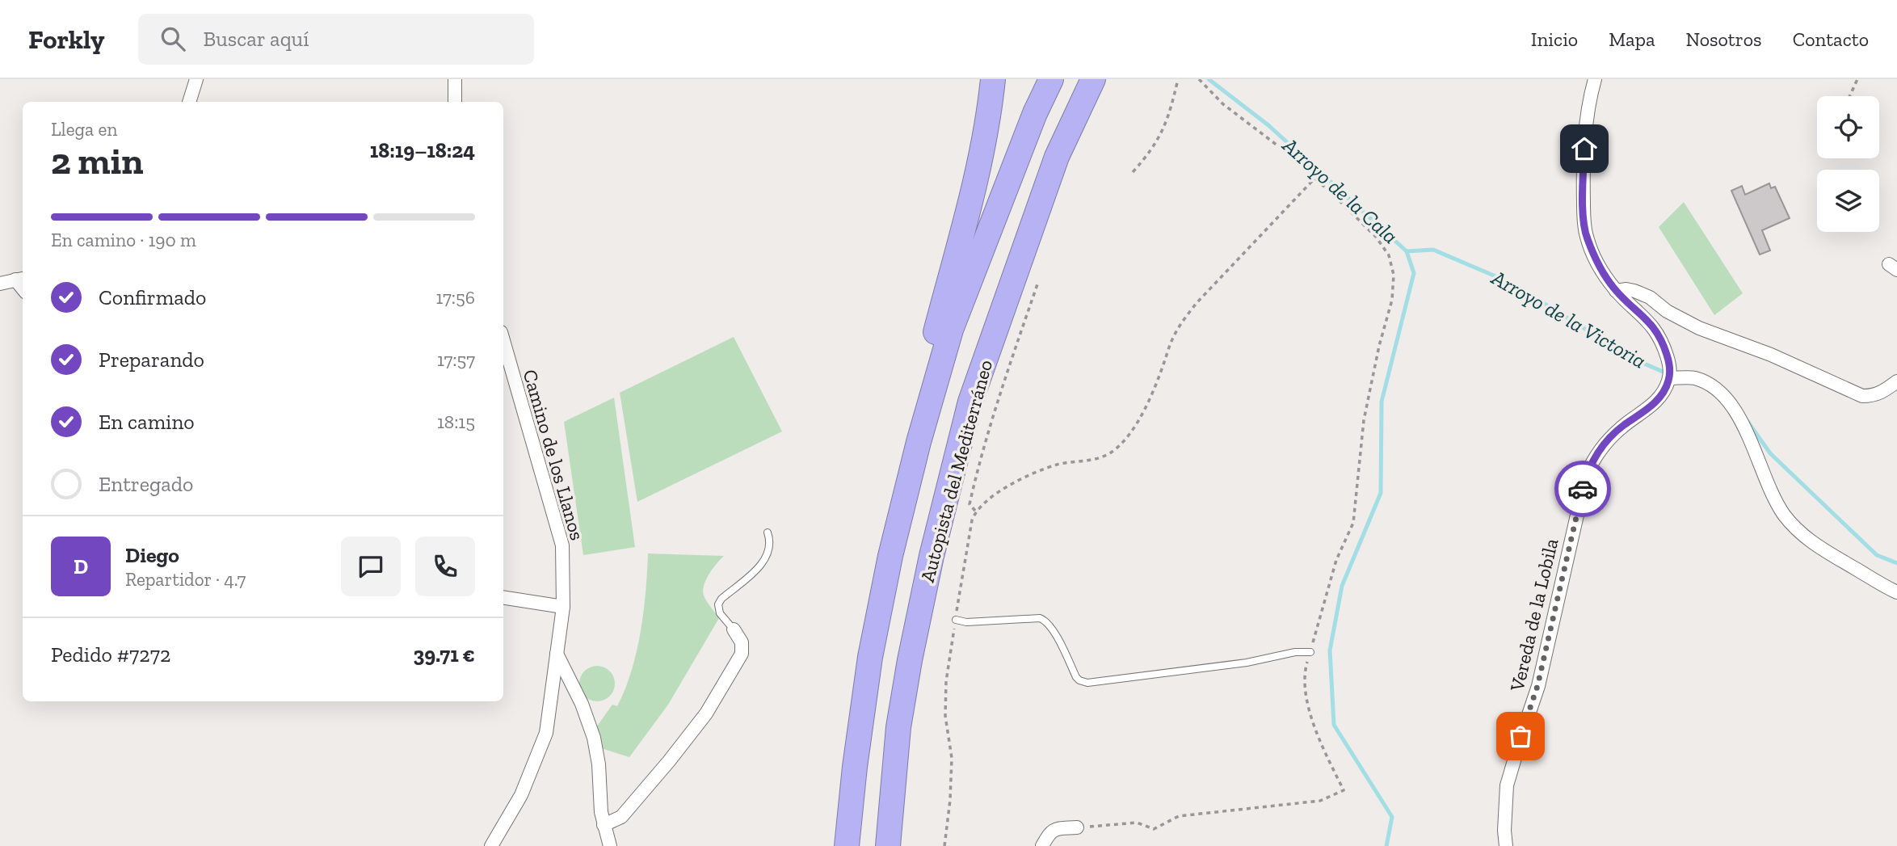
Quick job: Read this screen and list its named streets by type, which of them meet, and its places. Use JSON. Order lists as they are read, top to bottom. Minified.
{"streets":{"highway":["Autopista del Mediterráneo"],"street":["Camino de los Llanos","Vereda de la Lobila"]},"water":["Arroyo de la Cala","Arroyo de la Victoria"],"page":{"header":"Forkly","search":"Buscar aquí","nav":["Inicio","Mapa","Nosotros","Contacto"],"heading":["2 min","Llega en","18:19–18:24"],"panel":["Diego","Repartidor · 4.7","Pedido #7272","39.71 €"],"bar":"En camino · 190 m","list":[["Confirmado","17:56"],["Preparando","17:57"],["En camino","18:15"],"Entregado"],"round":"D"}}
